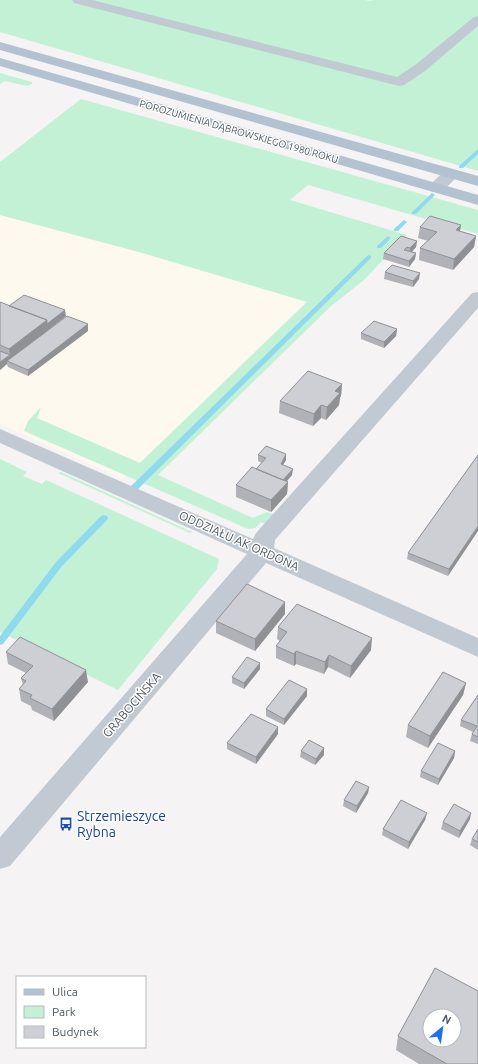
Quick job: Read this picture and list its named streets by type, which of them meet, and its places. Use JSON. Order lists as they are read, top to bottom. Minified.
{"streets":{"main road":["POROZUMIENIA DĄBROWSKIEGO 1980 ROKU"],"street":["ODDZIAŁU AK ORDONA","GRABOCIŃSKA"]},"crossings":[["ODDZIAŁU AK ORDONA","GRABOCIŃSKA"]],"places":{"bus stop":["Strzemieszyce Rybna"]},"legend":["Ulica","Park","Budynek"],"north":"top right"}
